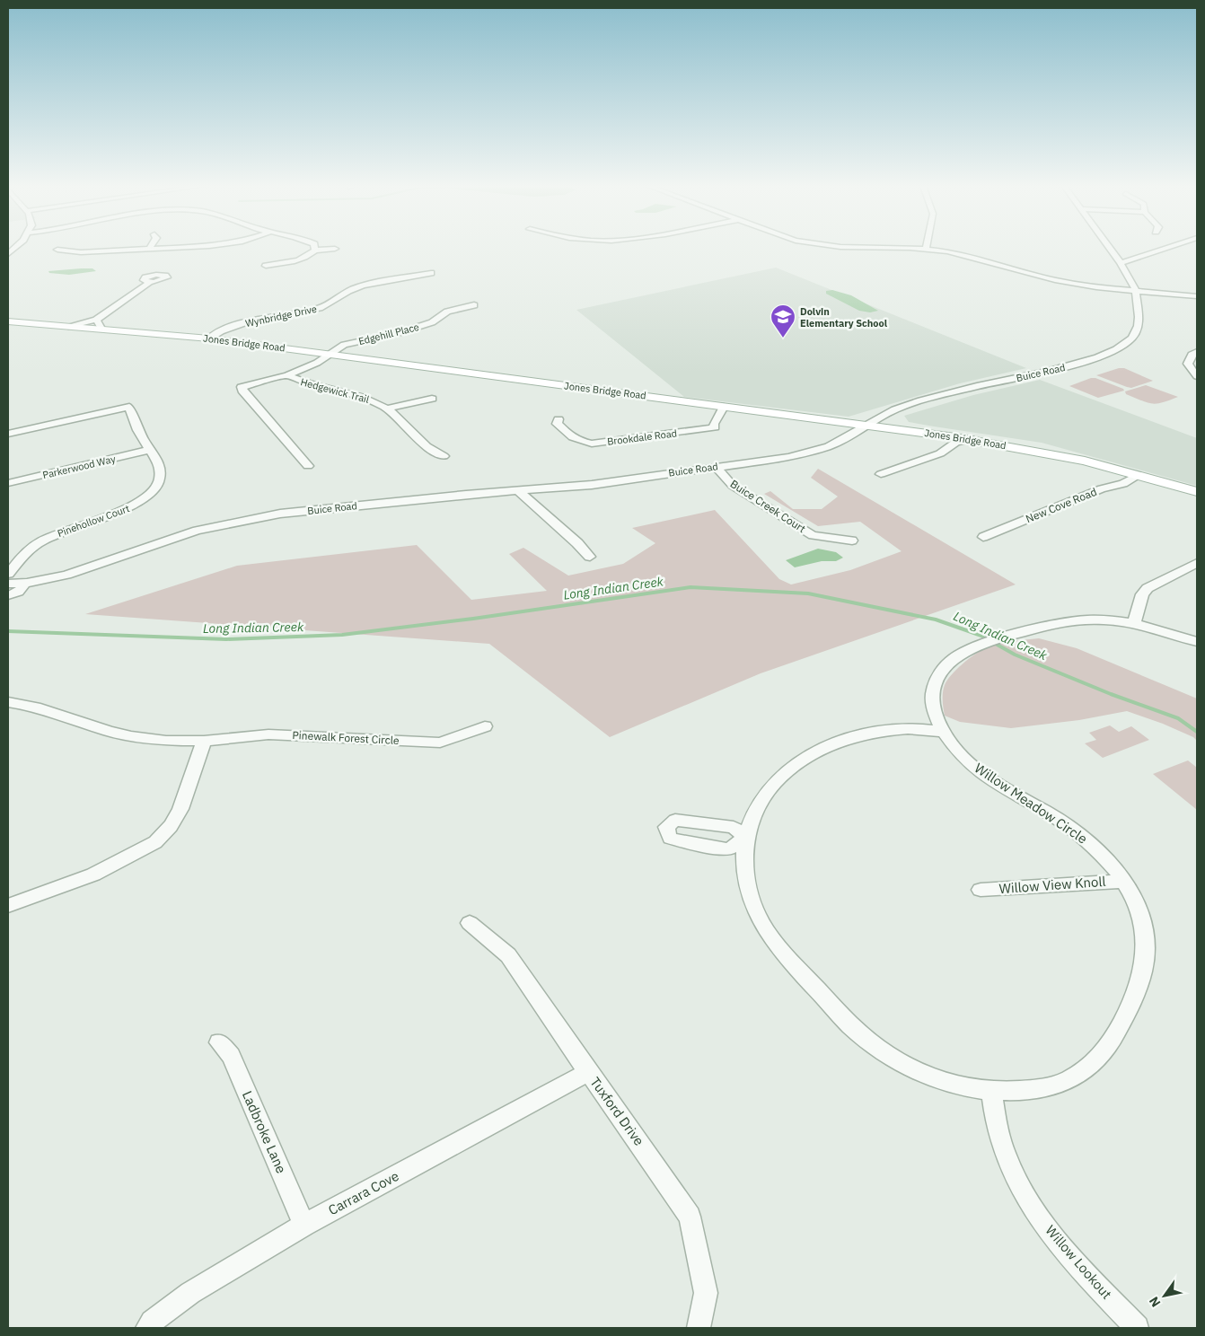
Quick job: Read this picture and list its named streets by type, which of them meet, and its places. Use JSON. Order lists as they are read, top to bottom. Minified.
{"streets":{"main road":["Jones Bridge Road"],"street":["Wynbridge Drive","Edgehill Place","Buice Road","Hedgewick Trail","Brookdale Road","Parkerwood Way","New Cove Road","Buice Creek Court","Pinehollow Court","Pinewalk Forest Circle","Willow Meadow Circle","Willow View Knoll","Tuxford Drive","Ladbroke Lane","Carrara Cove","Willow Lookout"]},"crossings":[["Wynbridge Drive","Jones Bridge Road"],["Edgehill Place","Jones Bridge Road"],["Edgehill Place","Hedgewick Trail"],["Jones Bridge Road","Buice Road"],["Jones Bridge Road","Brookdale Road"],["Jones Bridge Road","New Cove Road"],["Buice Road","Buice Creek Court"],["Buice Road","Pinehollow Court"],["Parkerwood Way","Pinehollow Court"],["Willow Meadow Circle","Willow View Knoll"],["Willow Meadow Circle","Willow Lookout"],["Tuxford Drive","Carrara Cove"],["Ladbroke Lane","Carrara Cove"]],"water":["Long Indian Creek"],"places":{"school or university":["Dolvin Elementary School"]},"north":"bottom left"}
